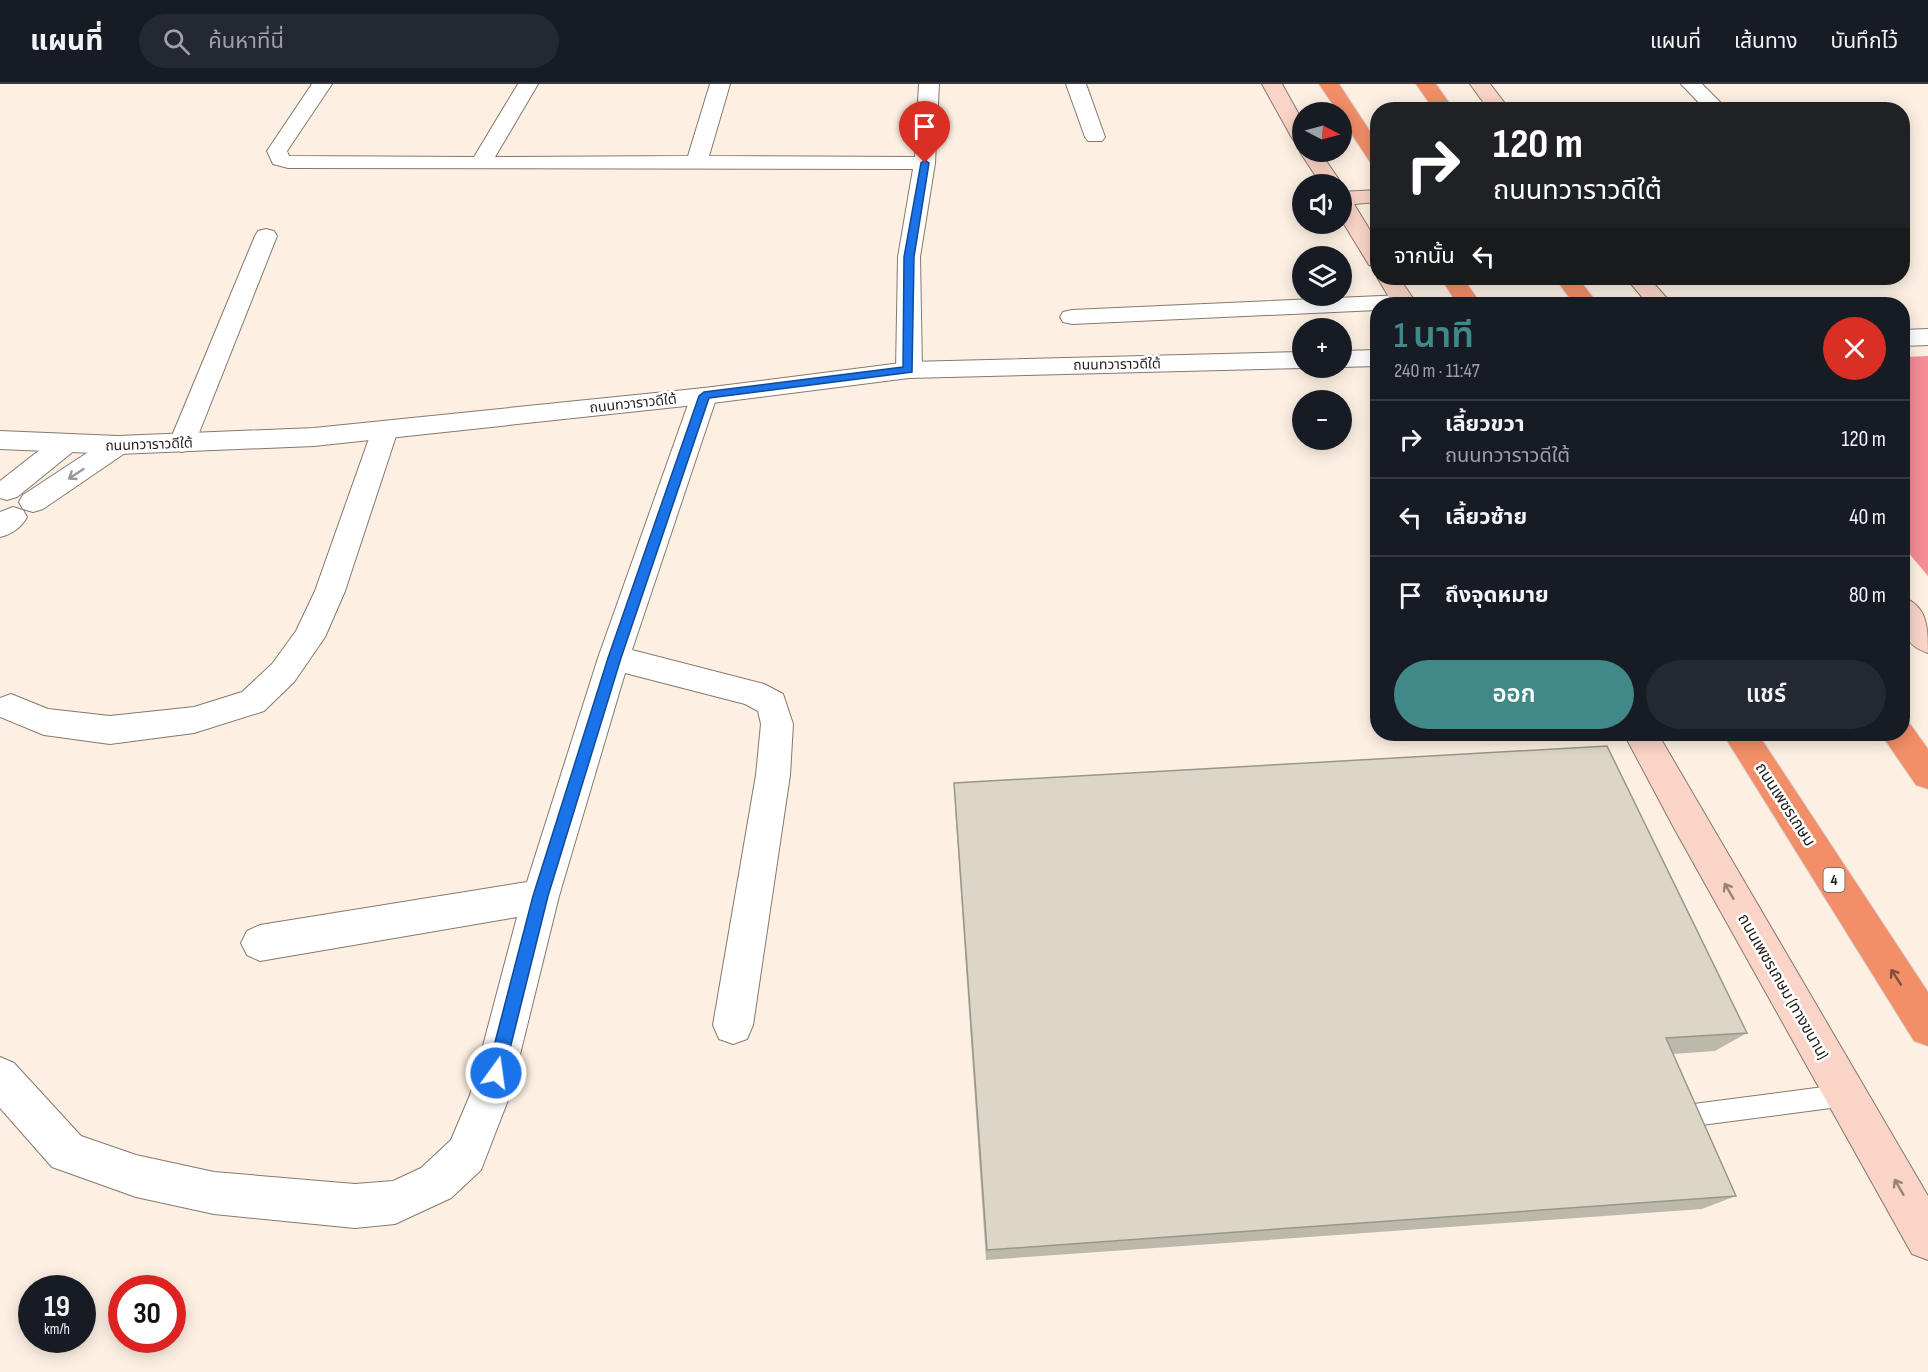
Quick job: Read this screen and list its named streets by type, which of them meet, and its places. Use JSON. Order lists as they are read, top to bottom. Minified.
{"streets":{"highway":["ถนนเพชรเกษม","4"],"main road":["ถนนเพชรเกษม (ทางขนาน)"],"street":["ถนนทวาราวดีใต้"]},"one_way":["ถนนเพชรเกษม","ถนนเพชรเกษม (ทางขนาน)"],"north":"right","page":{"header":"แผนที่","search":"ค้นหาที่นี่","nav":["แผนที่","เส้นทาง","บันทึกไว้"],"map_buttons":["+","−"],"turn":["120 m","ถนนทวาราวดีใต้"],"then":"จากนั้น","heading":["1 นาที","240 m · 11:47"],"list":[{"name":"เลี้ยวขวา","note":"ถนนทวาราวดีใต้","value":"120 m"},{"name":"เลี้ยวซ้าย","value":"40 m"},{"name":"ถึงจุดหมาย","value":"80 m"}],"buttons":["ออก","แชร์"],"speed":"19 km/h","limit":"30"}}
